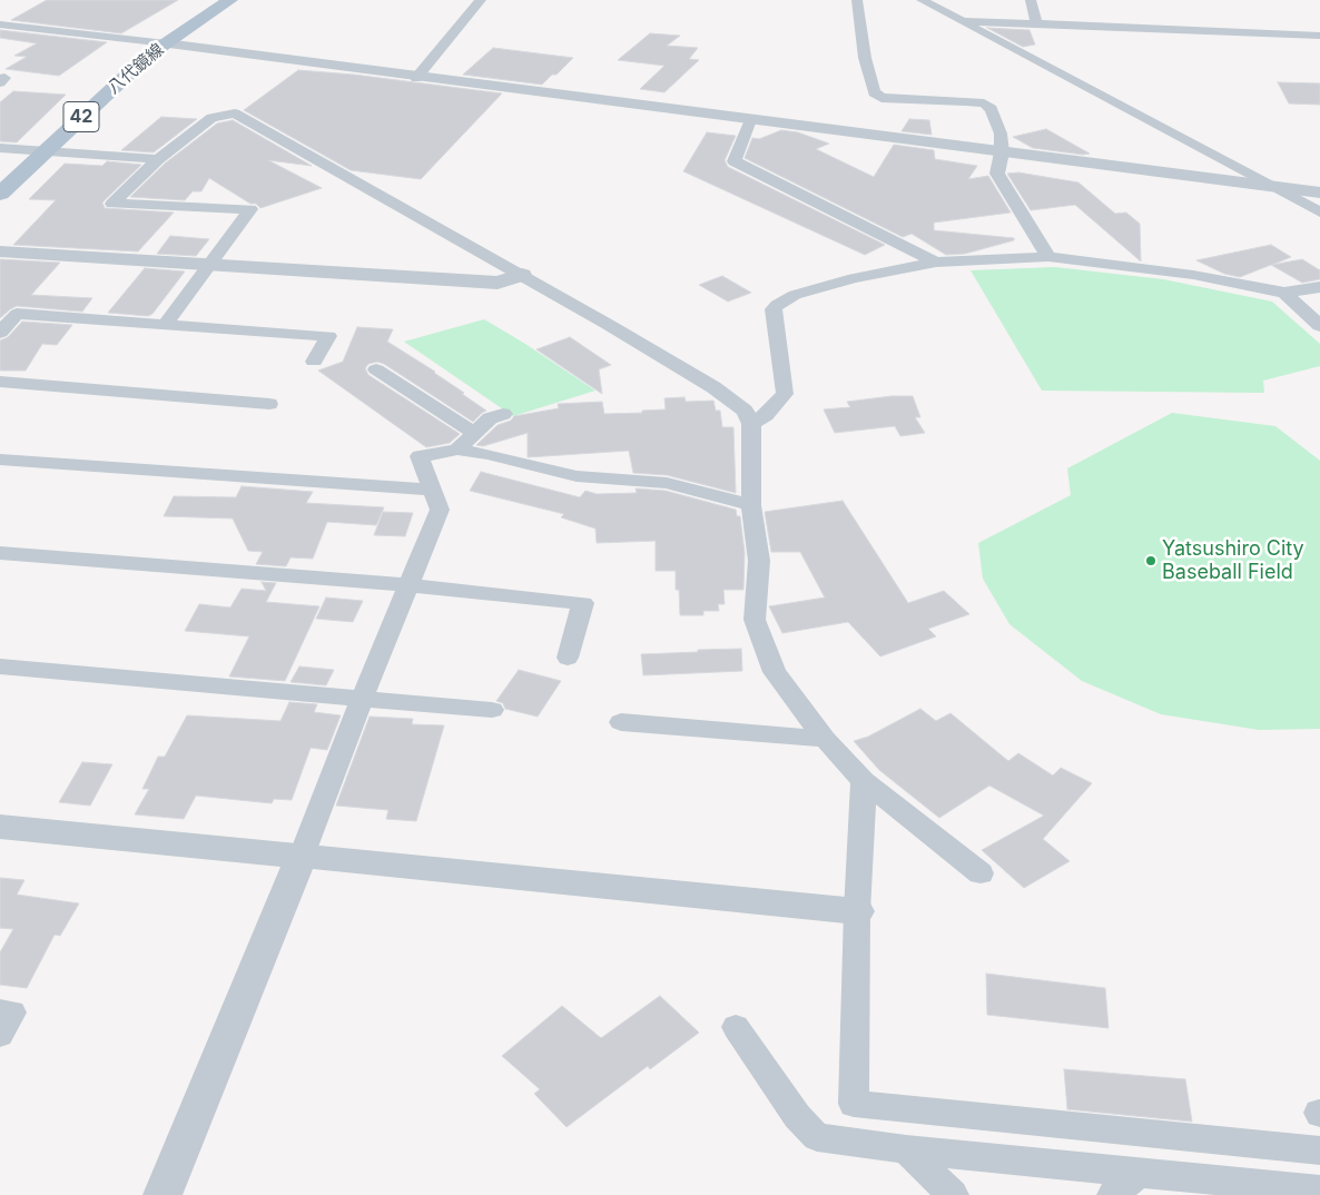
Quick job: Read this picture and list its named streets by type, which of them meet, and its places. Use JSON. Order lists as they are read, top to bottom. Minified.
{"streets":{"main road":["八代鏡線","42"]},"places":["Yatsushiro City Baseball Field"]}
